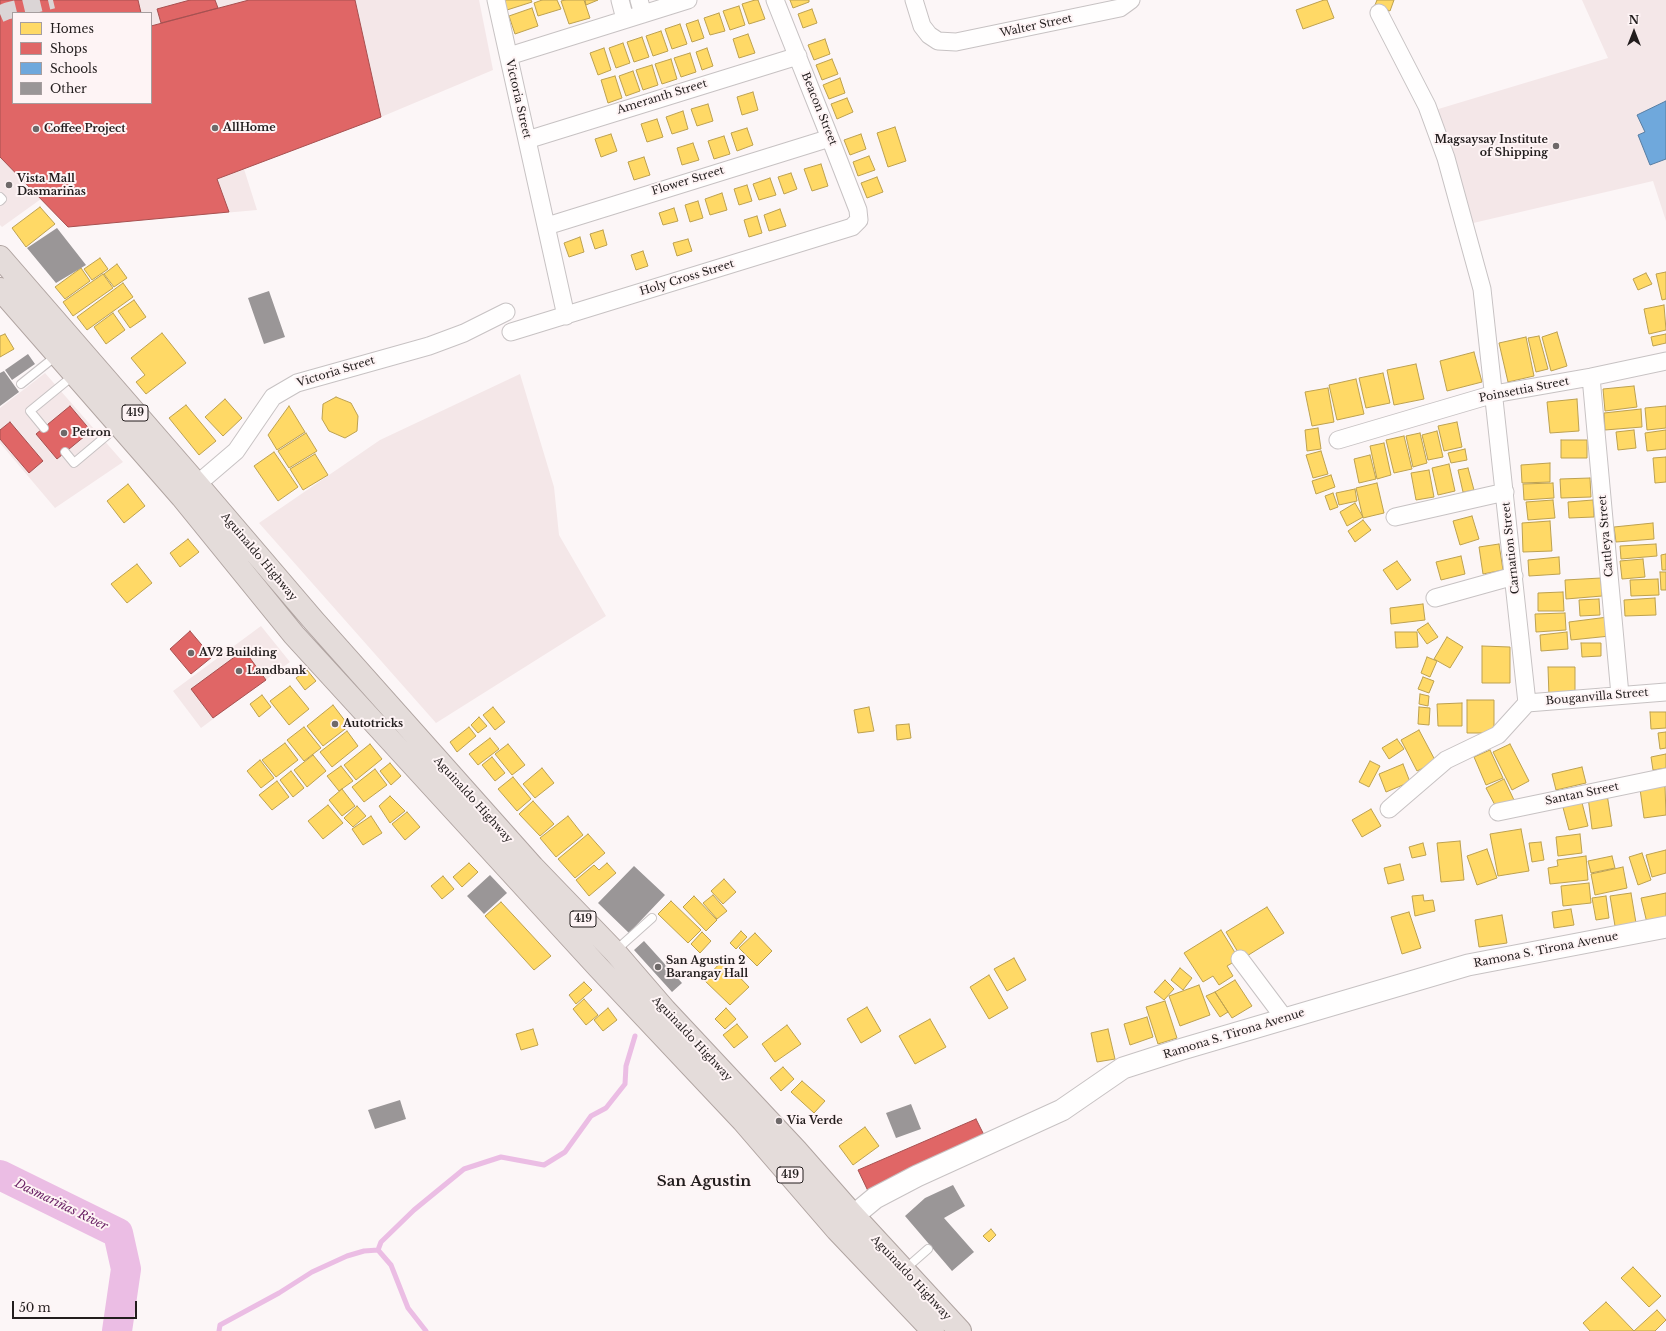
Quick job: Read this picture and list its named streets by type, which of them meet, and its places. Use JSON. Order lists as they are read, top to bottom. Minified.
{"streets":{"highway":["419","Aguinaldo Highway"],"street":["Walter Street","Ameranth Street","Victoria Street","Beacon Street","Flower Street","Holy Cross Street","Poinsettia Street","Cattleya Street","Carnation Street","Bouganvilla Street","Santan Street","Ramona S. Tirona Avenue"]},"crossings":[["Ameranth Street","Victoria Street"],["Ameranth Street","Beacon Street"],["Victoria Street","Flower Street"],["Victoria Street","Holy Cross Street"],["Victoria Street","Aguinaldo Highway"],["Beacon Street","Flower Street"],["Beacon Street","Holy Cross Street"],["Poinsettia Street","Cattleya Street"],["Poinsettia Street","Carnation Street"],["Cattleya Street","Bouganvilla Street"],["Carnation Street","Bouganvilla Street"],["Aguinaldo Highway","Ramona S. Tirona Avenue"]],"districts":["San Agustin"],"water":["Dasmariñas River"],"places":["AllHome","Coffee Project","Magsaysay Institute of Shipping","Vista Mall Dasmariñas","Petron","AV2 Building","Landbank","Autotricks","San Agustin 2 Barangay Hall","Via Verde"],"legend":["Homes","Shops","Schools","Other"],"scale_bar":"50 m","north":"top"}
